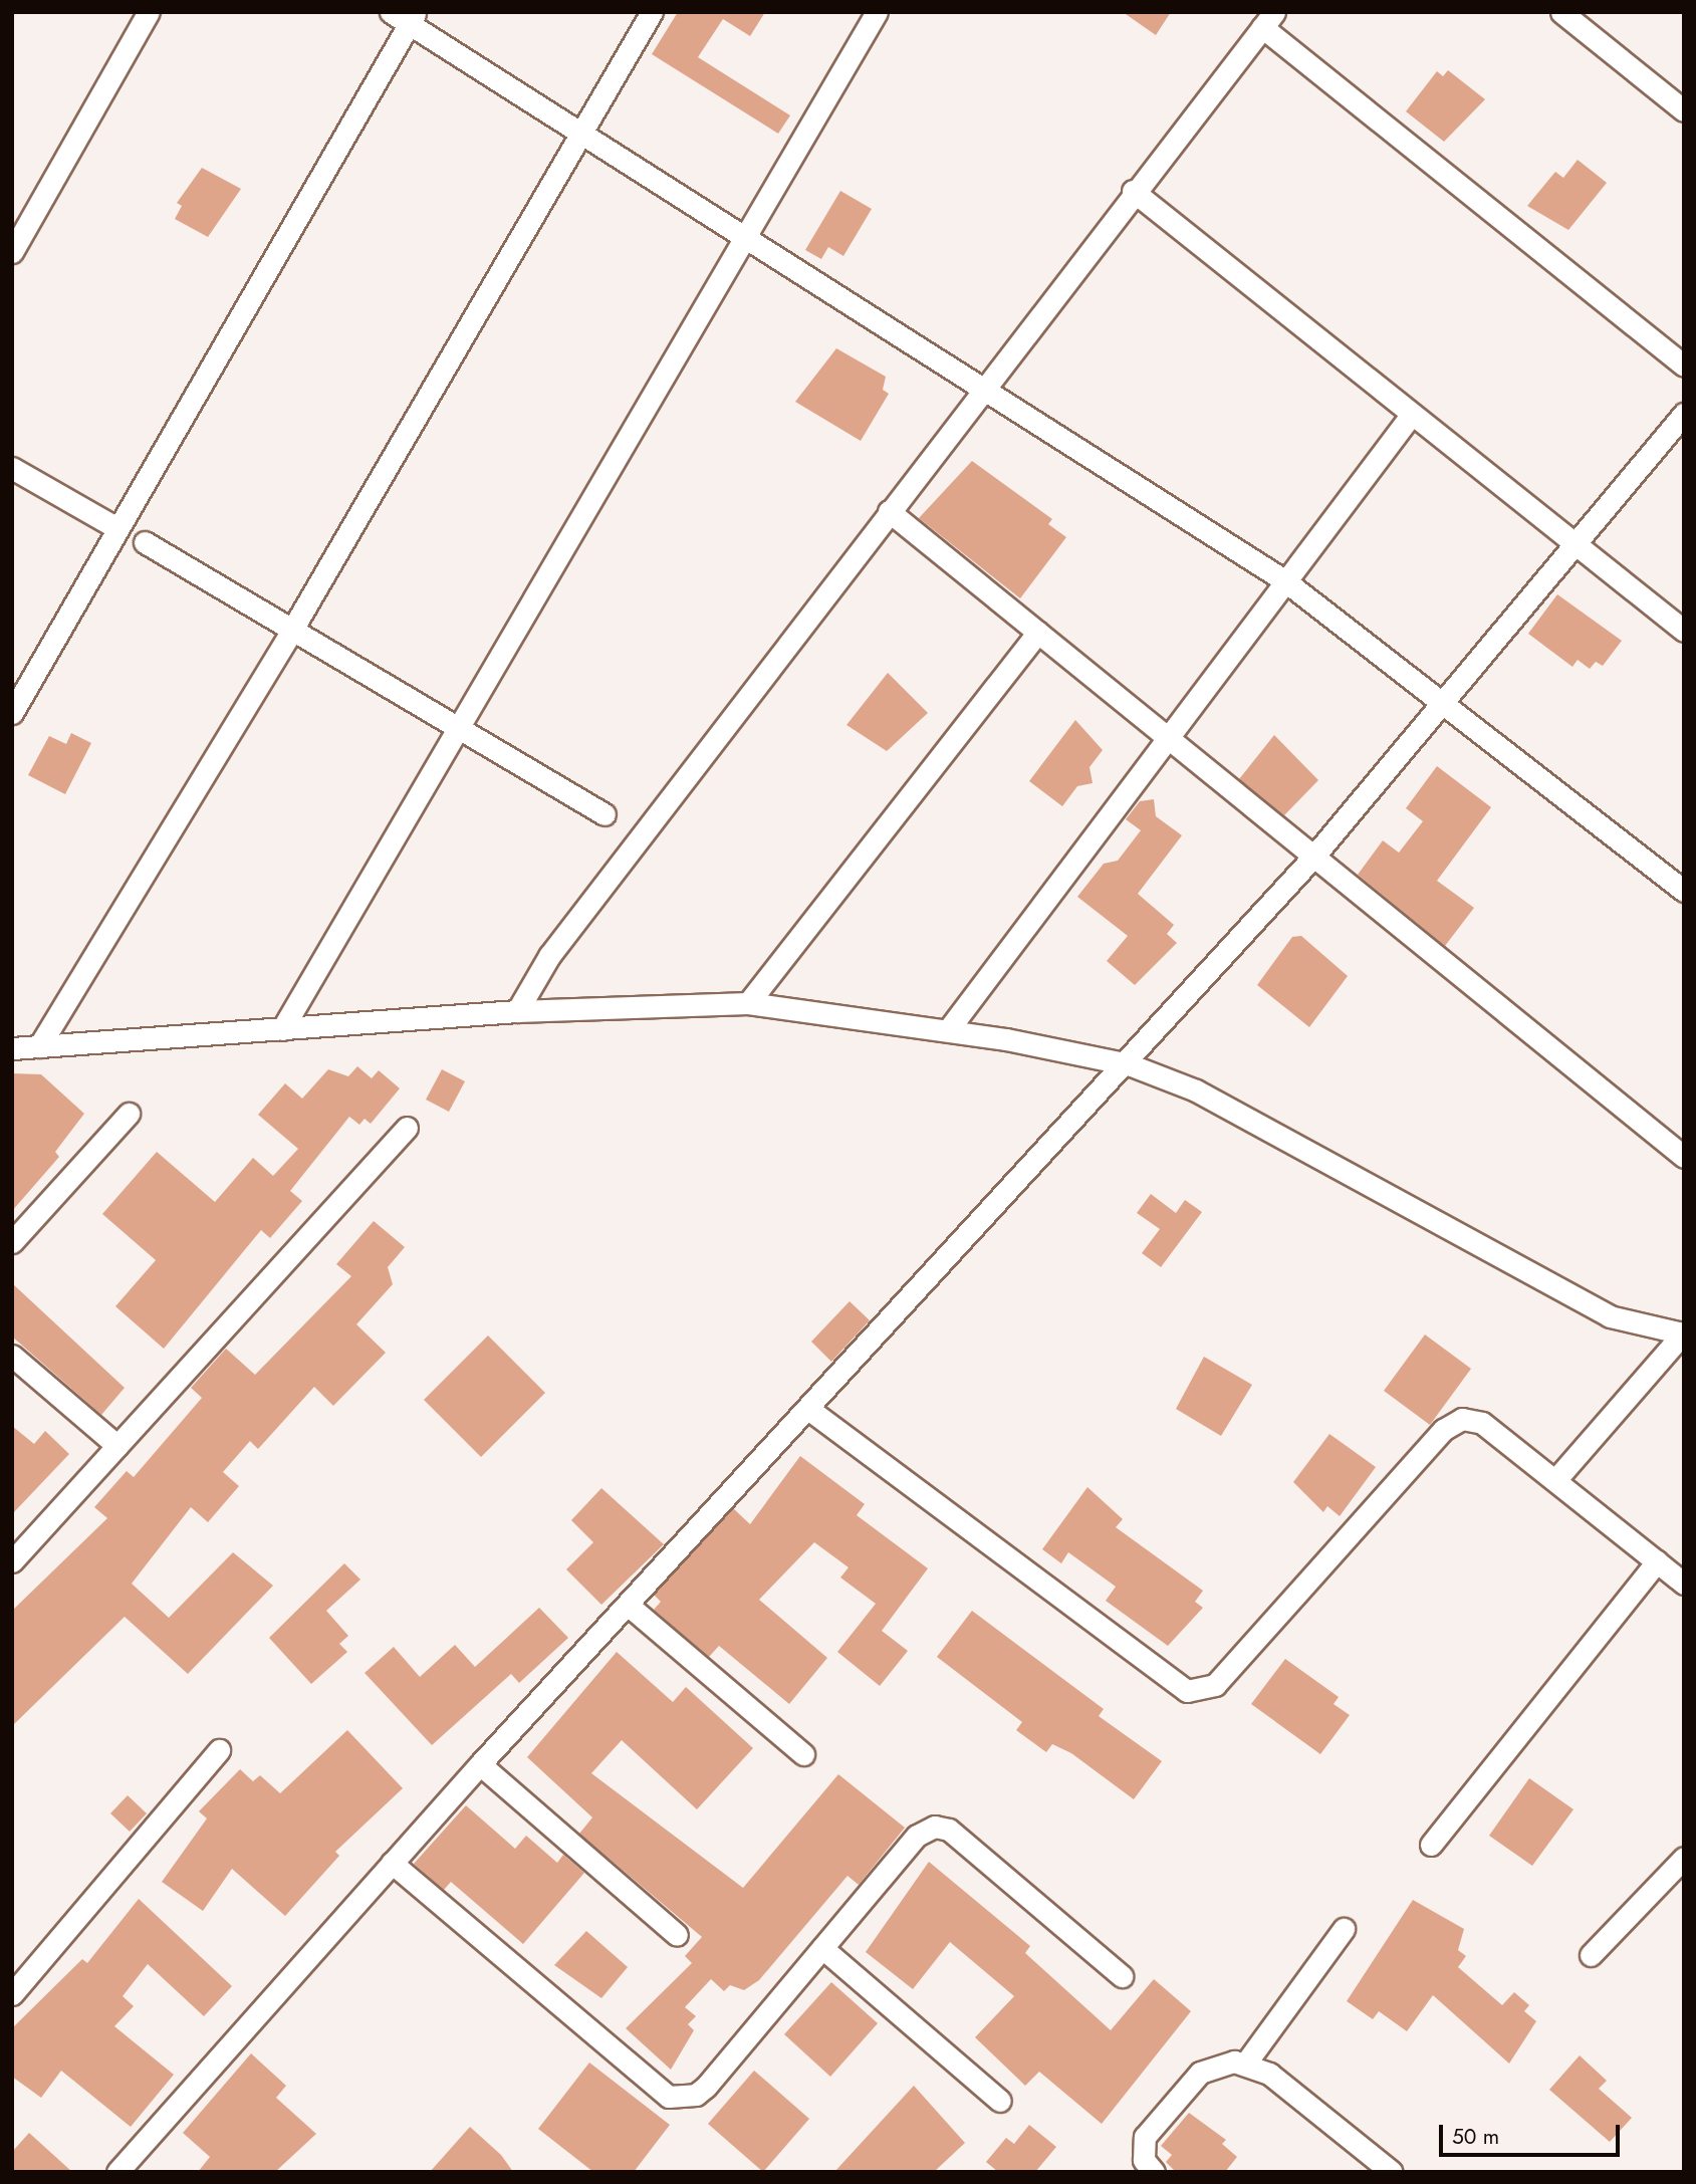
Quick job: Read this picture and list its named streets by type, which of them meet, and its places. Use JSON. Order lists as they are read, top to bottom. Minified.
{"scale_bar":"50 m"}
